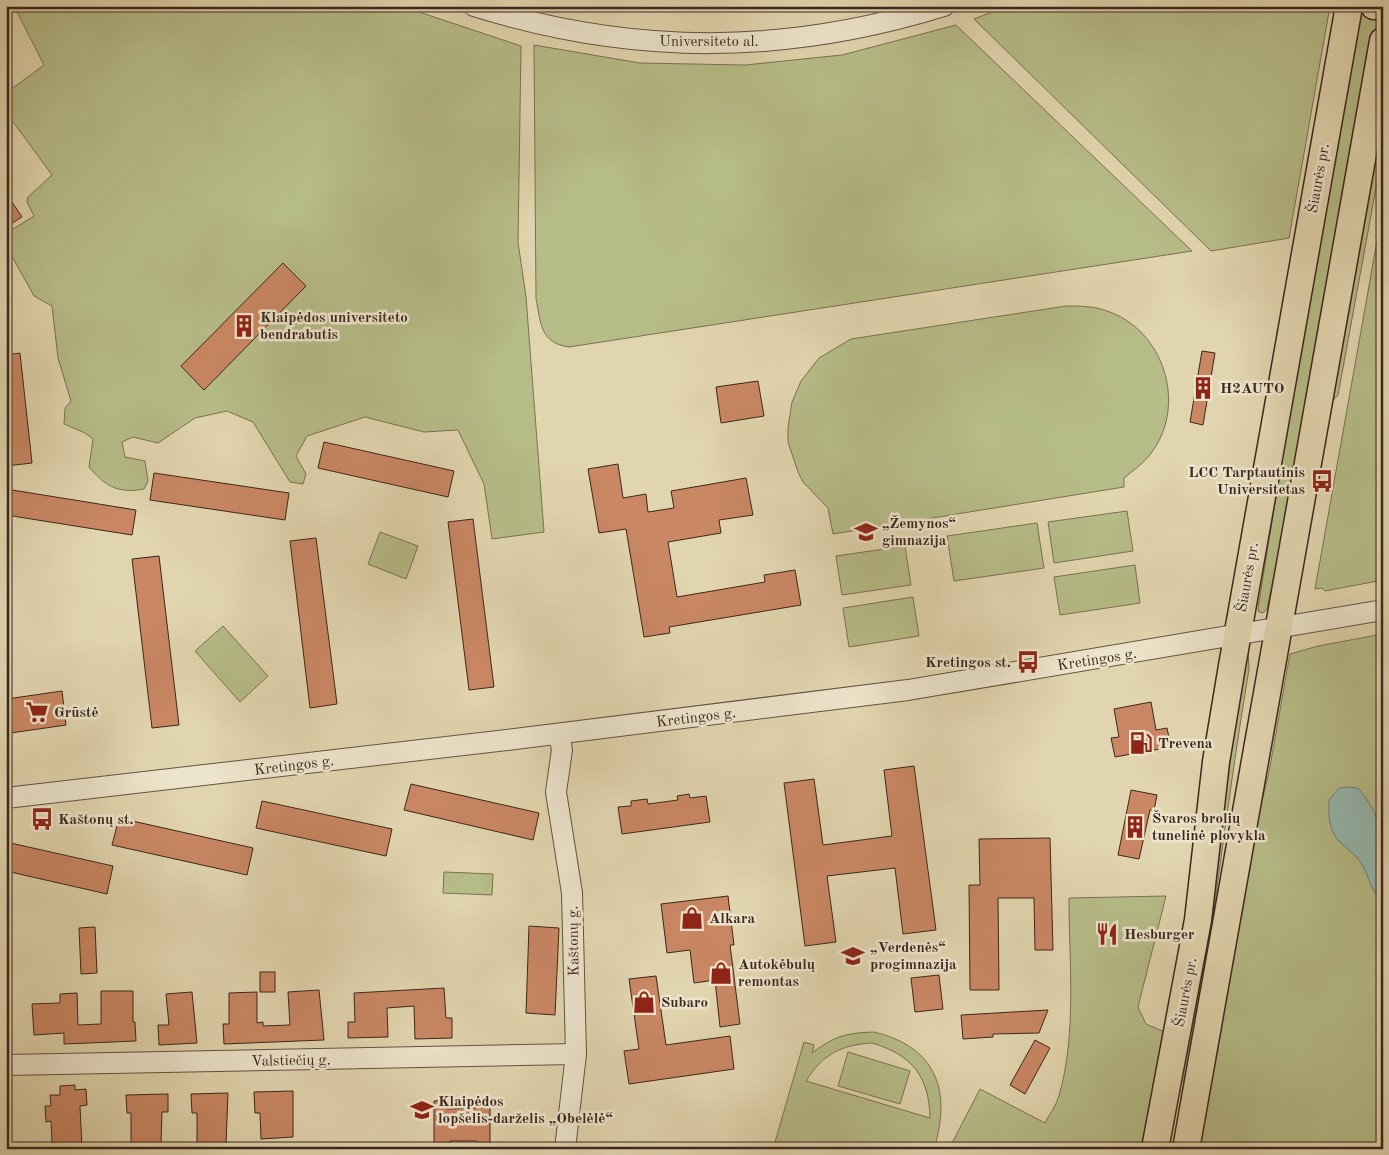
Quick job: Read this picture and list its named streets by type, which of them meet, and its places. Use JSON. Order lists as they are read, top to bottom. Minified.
{"streets":{"main road":["Šiaurės pr."],"street":["Universiteto al.","Kretingos g.","Kaštonų g.","Valstiečių g."]},"crossings":[["Šiaurės pr.","Kretingos g."],["Kretingos g.","Kaštonų g."],["Kaštonų g.","Valstiečių g."]],"places":{"building":["Klaipėdos universiteto bendrabutis","H2AUTO","Švaros brolių tunelinė plovykla"],"bus stop":["LCC Tarptautinis Universitetas","Kretingos st.","Kaštonų st."],"school or university":["„Žemynos“ gimnazija","„Verdenės“ progimnazija","Klaipėdos lopšelis-darželis „Obelėlė“"],"supermarket":["Grūstė"],"fuel station":["Trevena"],"shop":["Alkara","Autokėbulų remontas","Subaro"],"restaurant":["Hesburger"]}}
